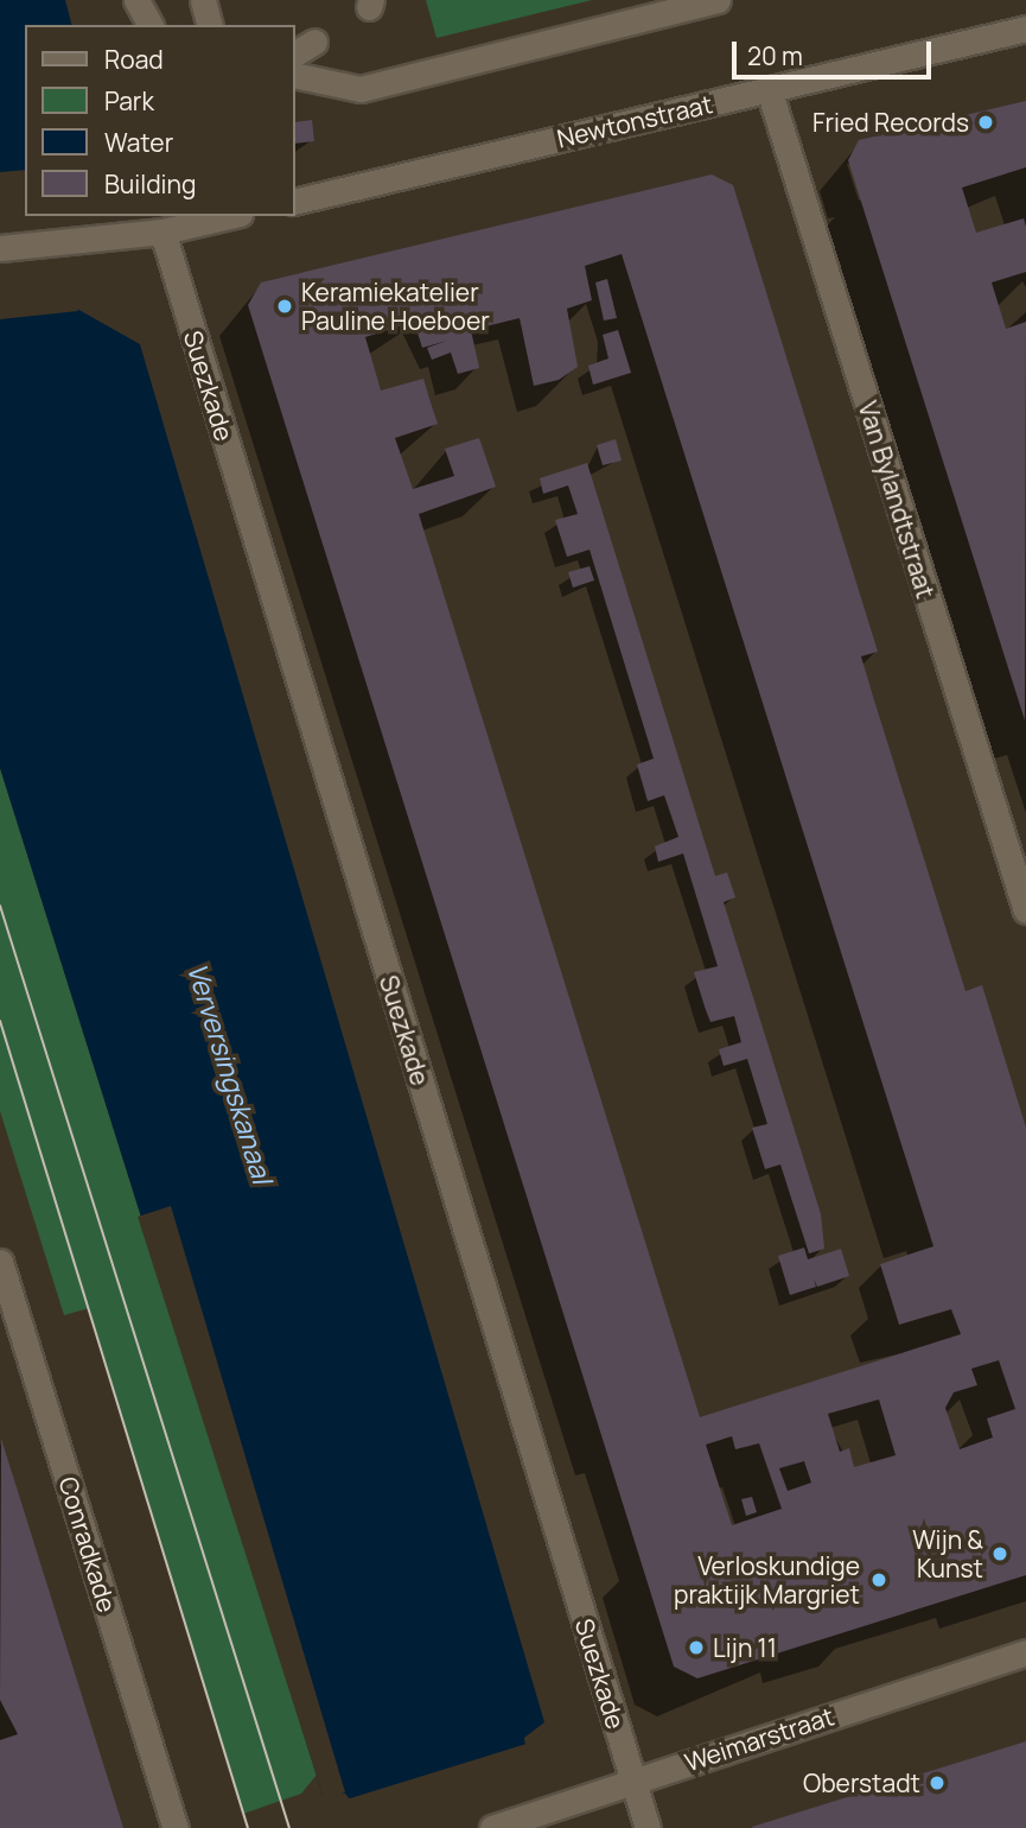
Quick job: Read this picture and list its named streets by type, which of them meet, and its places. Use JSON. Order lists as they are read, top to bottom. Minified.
{"streets":{"street":["Newtonstraat","Suezkade","Van Bylandtstraat","Conradkade","Weimarstraat"]},"crossings":[["Newtonstraat","Van Bylandtstraat"],["Suezkade","Weimarstraat"]],"water":["Verversingskanaal"],"places":["Fried Records","Keramiekatelier Pauline Hoeboer","Wijn & Kunst","Verloskundige praktijk Margriet","Lijn 11","Oberstadt"],"legend":["Road","Park","Water","Building"],"scale_bar":"20 m"}
